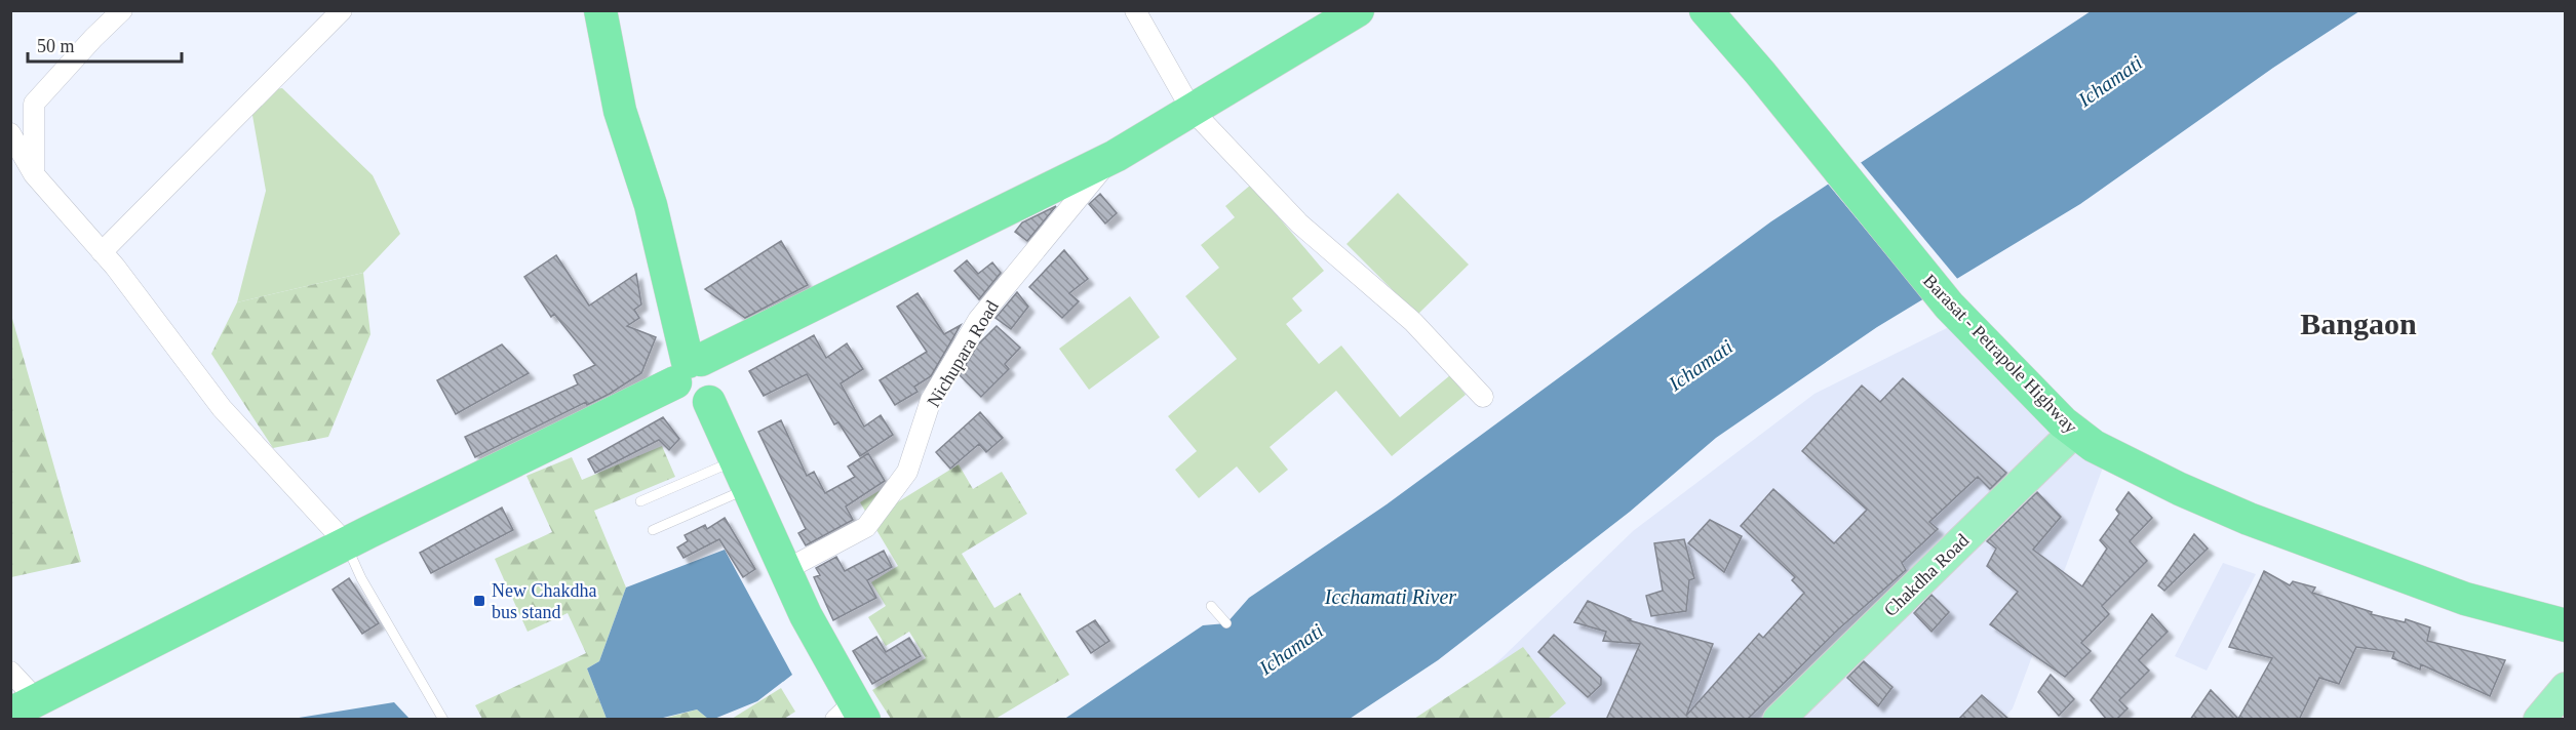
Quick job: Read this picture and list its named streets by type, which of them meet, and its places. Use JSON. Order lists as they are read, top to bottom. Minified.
{"streets":{"highway":["Barasat - Petrapole Highway"],"main road":["Chakdha Road"],"street":["Nichupara Road"]},"crossings":[["Barasat - Petrapole Highway","Chakdha Road"]],"districts":["Bangaon"],"water":["Ichamati","Icchamati River"],"places":{"transit":["New Chakdha bus stand"]},"scale_bar":"50 m"}
